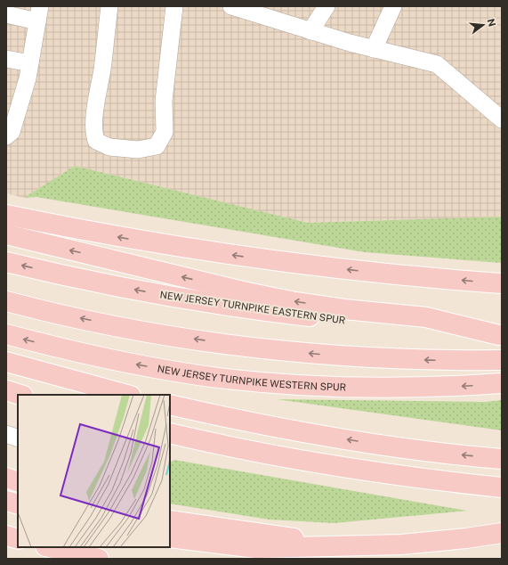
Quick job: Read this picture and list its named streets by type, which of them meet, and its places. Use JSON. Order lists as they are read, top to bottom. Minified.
{"streets":{"highway":["NEW JERSEY TURNPIKE EASTERN SPUR","NEW JERSEY TURNPIKE WESTERN SPUR"]},"north":"right"}
